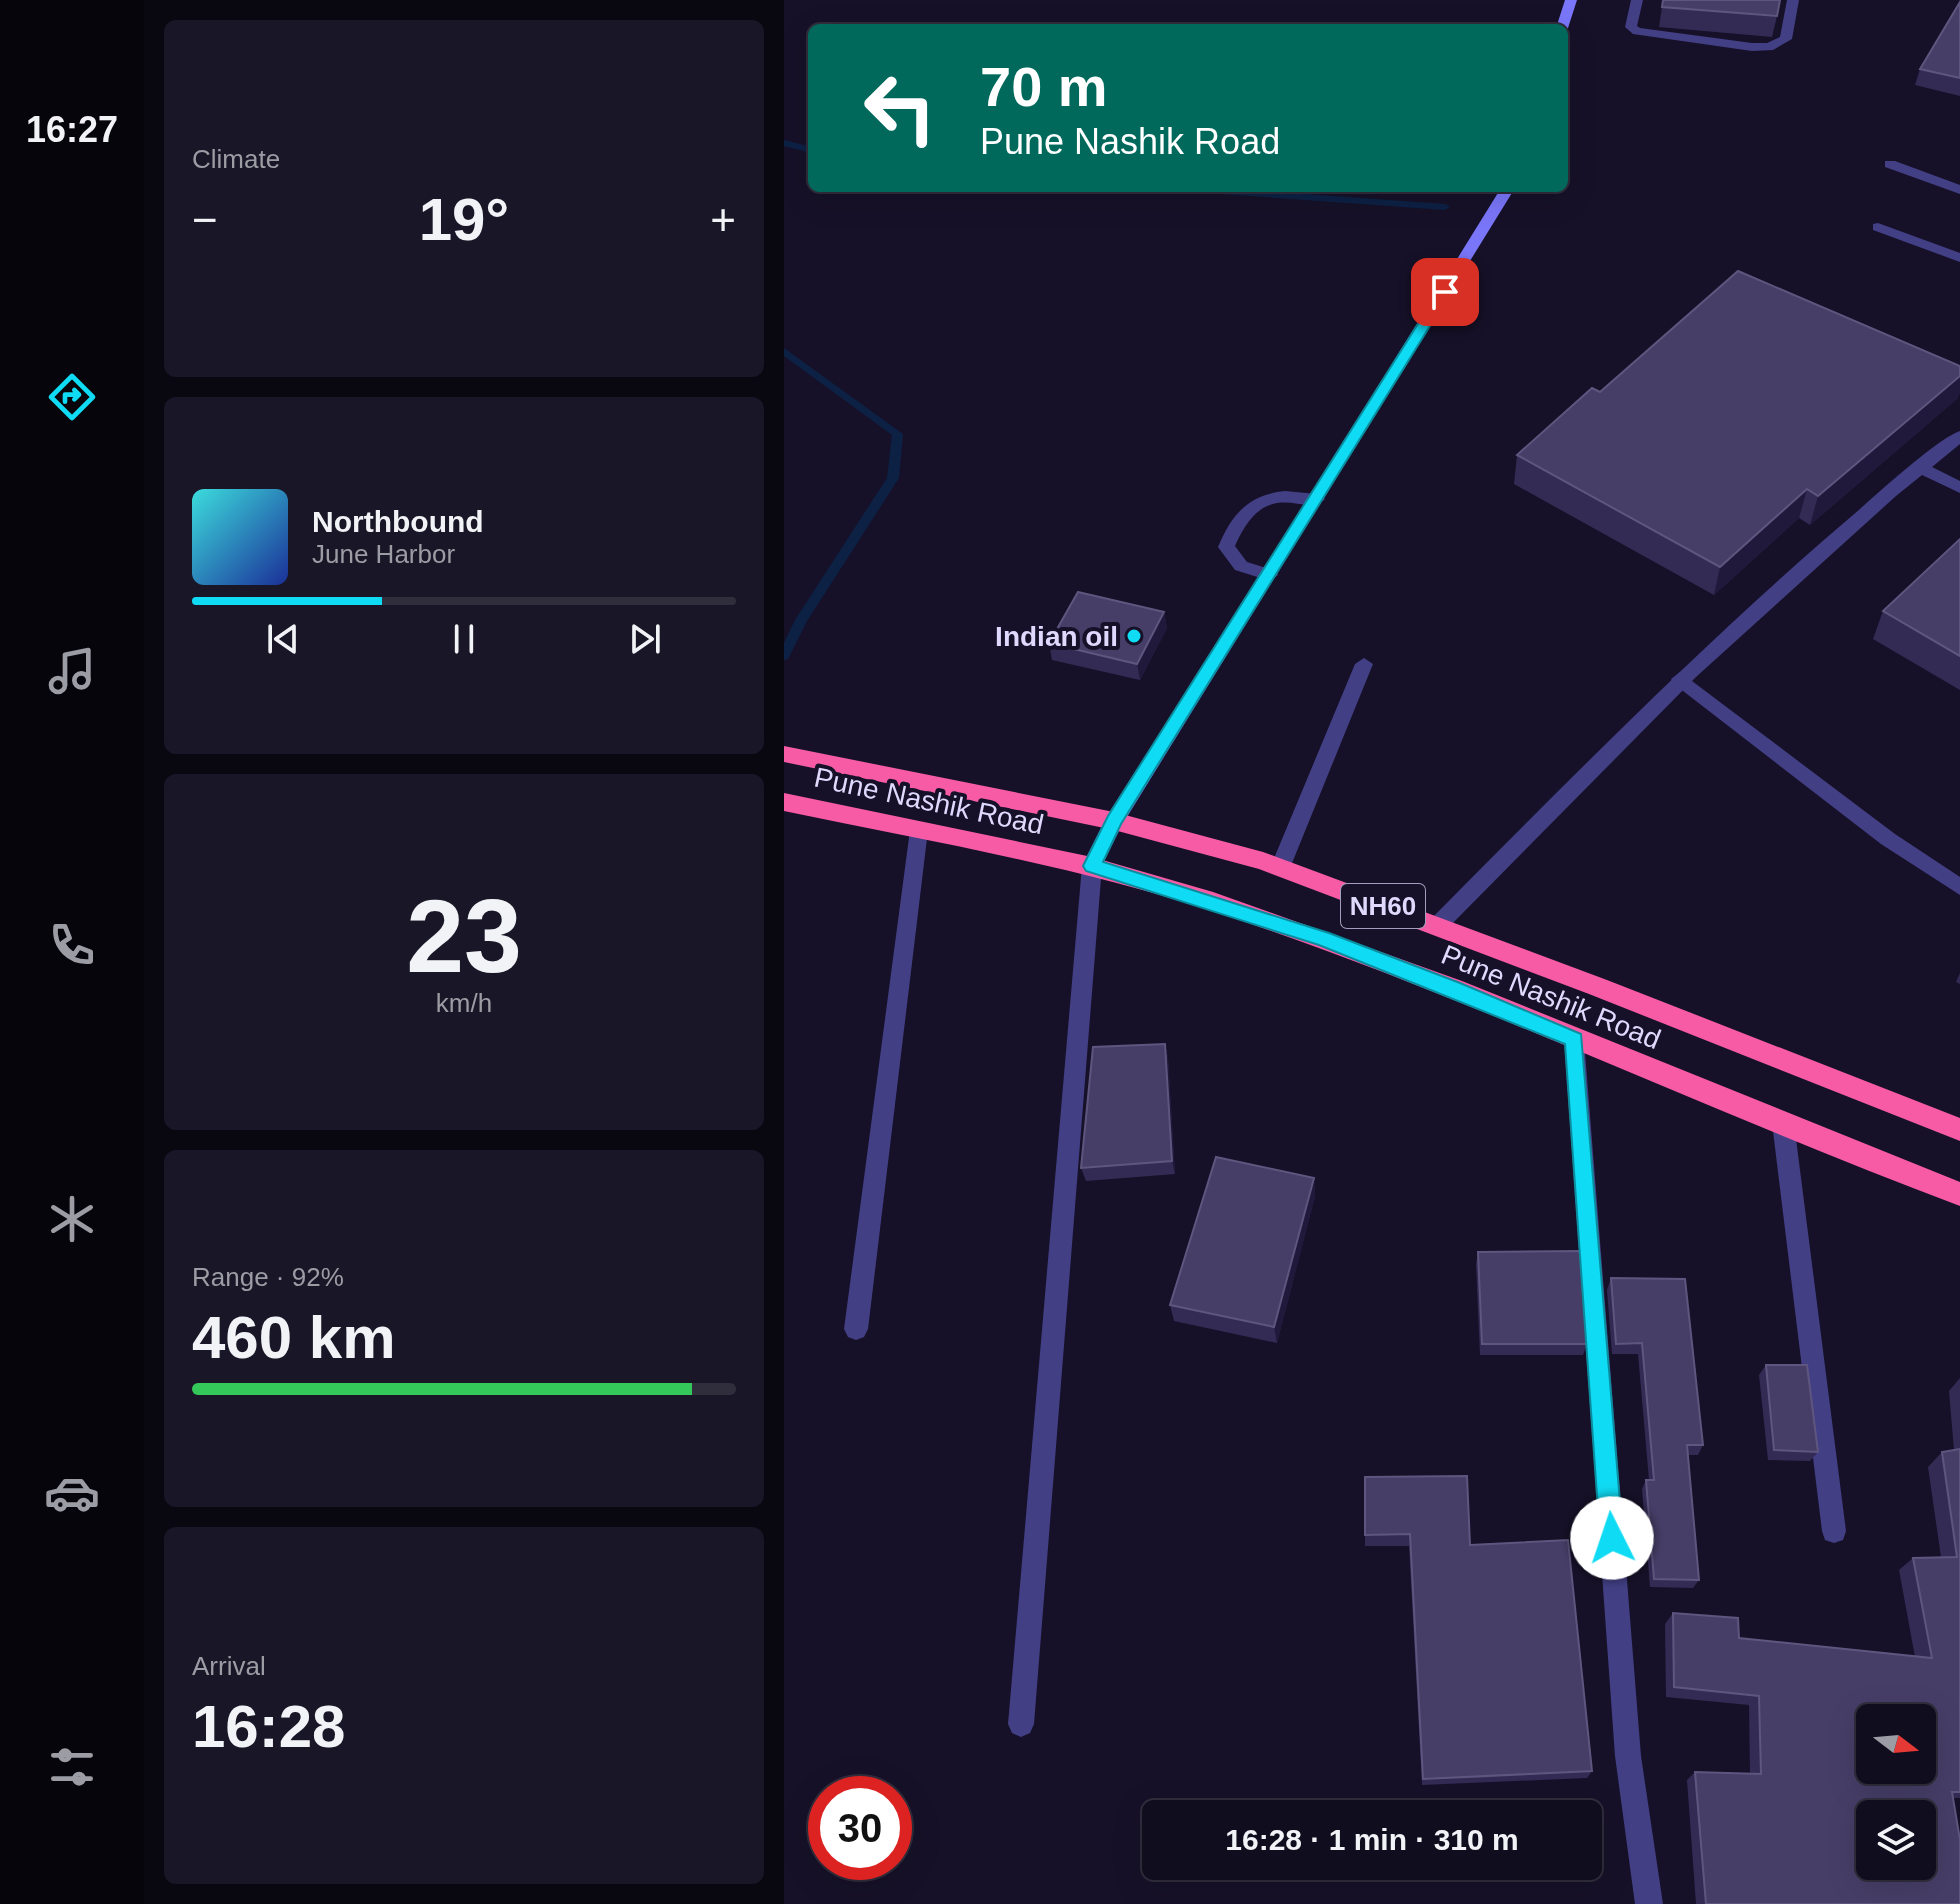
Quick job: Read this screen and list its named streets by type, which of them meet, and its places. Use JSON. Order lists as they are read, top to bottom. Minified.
{"streets":{"highway":["Pune Nashik Road","NH60"]},"places":["Indian oil"],"north":"right","page":{"tabs":"16:27","tile":["Climate",["23","km/h"],["Range · 92%","460 km"],["Arrival","16:28"]],"turn":["70 m","Pune Nashik Road"],"heat":["−","19°","+"],"song":["Northbound","June Harbor"],"limit":"30","trip":"16:28 · 1 min · 310 m"}}
